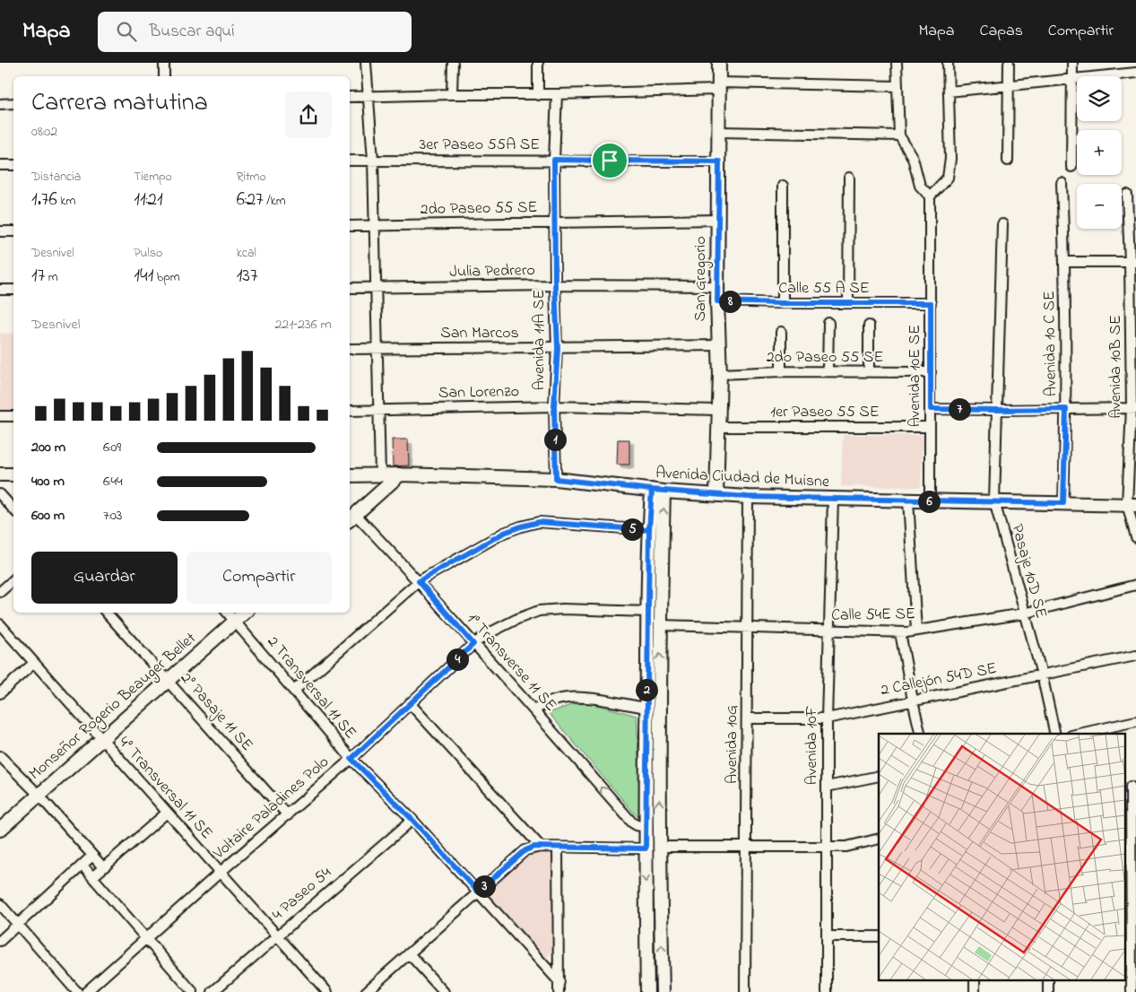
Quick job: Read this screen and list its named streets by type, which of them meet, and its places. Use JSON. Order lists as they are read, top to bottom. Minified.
{"streets":{"street":["3er Paseo 55A SE","2do Paseo 55 SE","Julia Pedrero","San Gregorio","Calle 55 A SE","San Marcos","Avenida 11A SE","Avenida 10 C SE","Avenida 10B SE","Avenida 10E SE","San Lorenzo","1er Paseo 55 SE","Avenida Ciudad de Muisne","Pasaje 10D SE","Calle 54E SE","1° Transverse 11 SE","2 Callejón 54D SE","2 Transversal 11 SE","Monseñor Rogerio Beauger Bellet","2° Pasaje 11 SE","Avenida 10G","Avenida 10F","4° Transversal 11 SE","Voltaire Paladines Polo","4 Paseo 54"]},"crossings":[["3er Paseo 55A SE","San Gregorio"],["3er Paseo 55A SE","Avenida 11A SE"],["2do Paseo 55 SE","San Gregorio"],["2do Paseo 55 SE","Avenida 11A SE"],["2do Paseo 55 SE","Avenida 10E SE"],["Julia Pedrero","San Gregorio"],["Julia Pedrero","Avenida 11A SE"],["San Gregorio","Calle 55 A SE"],["San Gregorio","San Marcos"],["San Gregorio","San Lorenzo"],["San Gregorio","1er Paseo 55 SE"],["San Gregorio","Avenida Ciudad de Muisne"],["Calle 55 A SE","Avenida 10E SE"],["San Marcos","Avenida 11A SE"],["Avenida 11A SE","San Lorenzo"],["Avenida 11A SE","Avenida Ciudad de Muisne"],["Avenida 10 C SE","Avenida Ciudad de Muisne"],["Avenida 10B SE","Avenida Ciudad de Muisne"],["Avenida 10E SE","1er Paseo 55 SE"],["Avenida 10E SE","Avenida Ciudad de Muisne"],["Avenida Ciudad de Muisne","Pasaje 10D SE"],["Avenida Ciudad de Muisne","Avenida 10G"],["Avenida Ciudad de Muisne","Avenida 10F"],["Pasaje 10D SE","Calle 54E SE"],["Pasaje 10D SE","2 Callejón 54D SE"],["Calle 54E SE","Avenida 10G"],["Calle 54E SE","Avenida 10F"],["1° Transverse 11 SE","Voltaire Paladines Polo"],["2 Callejón 54D SE","Avenida 10G"],["2 Callejón 54D SE","Avenida 10F"],["2 Transversal 11 SE","Monseñor Rogerio Beauger Bellet"],["2 Transversal 11 SE","Voltaire Paladines Polo"],["2 Transversal 11 SE","4 Paseo 54"],["Monseñor Rogerio Beauger Bellet","2° Pasaje 11 SE"],["Monseñor Rogerio Beauger Bellet","4° Transversal 11 SE"],["2° Pasaje 11 SE","Voltaire Paladines Polo"],["4° Transversal 11 SE","Voltaire Paladines Polo"],["4° Transversal 11 SE","4 Paseo 54"]],"one_way":["1° Transverse 11 SE"],"page":{"header":"Mapa","search":"Buscar aquí","nav":["Mapa","Capas","Compartir"],"map_buttons":["+","−"],"heading":["Carrera matutina","08:02"],"stats":[["Distancia","1.76 km"],["Tiempo","11:21"],["Ritmo","6:27 /km"],["Desnivel","17 m"],["Pulso","141 bpm"],["kcal","137"]],"pins":["8","7","1","6","5","4","2","3"],"chart":["Desnivel","221–236 m"],"list":[{"name":"200 m","note":"6:09"},{"name":"400 m","note":"6:44"},{"name":"600 m","note":"7:03"}],"buttons":["Guardar","Compartir"]}}
